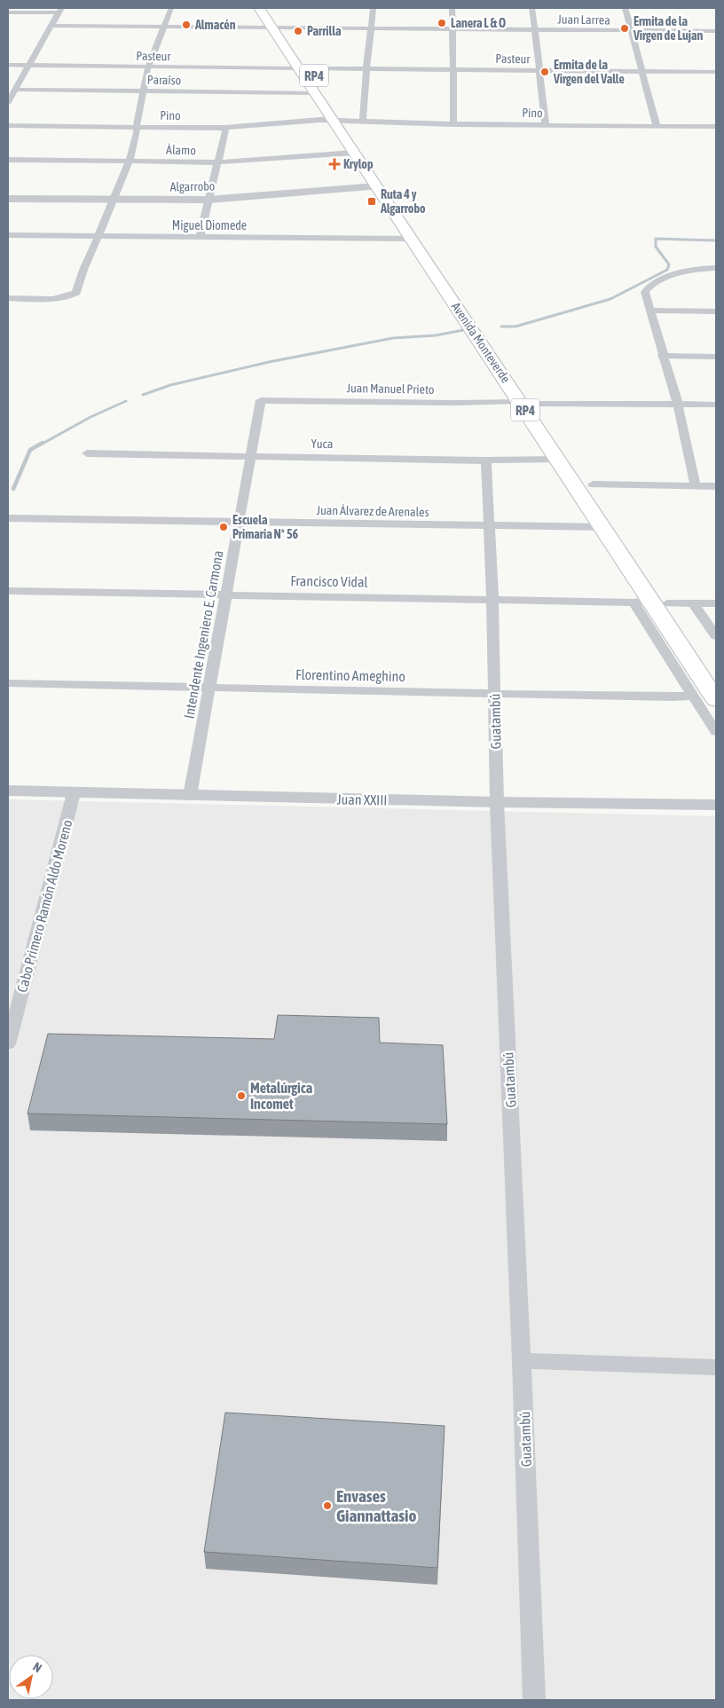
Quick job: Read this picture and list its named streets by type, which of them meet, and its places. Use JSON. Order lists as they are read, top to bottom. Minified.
{"streets":{"main road":["RP4","Avenida Monteverde"],"street":["Juan Larrea","Pasteur","Paraíso","Pino","Álamo","Algarrobo","Miguel Diomede","Juan Manuel Prieto","Yuca","Juan Álvarez de Arenales","Francisco Vidal","Intendente Ingeniero E. Carmona","Florentino Ameghino","Guatambú","Juan XXIII","Cabo Primero Ramón Aldo Moreno"]},"crossings":[["Juan Larrea","Avenida Monteverde"],["Pasteur","Avenida Monteverde"],["Paraíso","Avenida Monteverde"],["Pino","Avenida Monteverde"],["Álamo","Avenida Monteverde"],["Algarrobo","Avenida Monteverde"],["Miguel Diomede","Avenida Monteverde"],["Avenida Monteverde","Juan Manuel Prieto"],["Avenida Monteverde","Yuca"],["Avenida Monteverde","Juan Álvarez de Arenales"],["Avenida Monteverde","Francisco Vidal"],["Juan Manuel Prieto","Intendente Ingeniero E. Carmona"],["Yuca","Intendente Ingeniero E. Carmona"],["Yuca","Guatambú"],["Juan Álvarez de Arenales","Intendente Ingeniero E. Carmona"],["Juan Álvarez de Arenales","Guatambú"],["Francisco Vidal","Intendente Ingeniero E. Carmona"],["Francisco Vidal","Guatambú"],["Intendente Ingeniero E. Carmona","Florentino Ameghino"],["Intendente Ingeniero E. Carmona","Juan XXIII"],["Florentino Ameghino","Guatambú"],["Guatambú","Juan XXIII"],["Juan XXIII","Cabo Primero Ramón Aldo Moreno"]],"places":{"other":["Lanera L & O","Almacén","Ermita de la Virgen de Lujan","Parrilla","Ermita de la Virgen del Valle","Escuela Primaria N* 56","Metalúrgica Incomet","Envases Giannattasio"],"health":["Krylop"],"transit":["Ruta 4 y Algarrobo"]},"north":"top right"}
